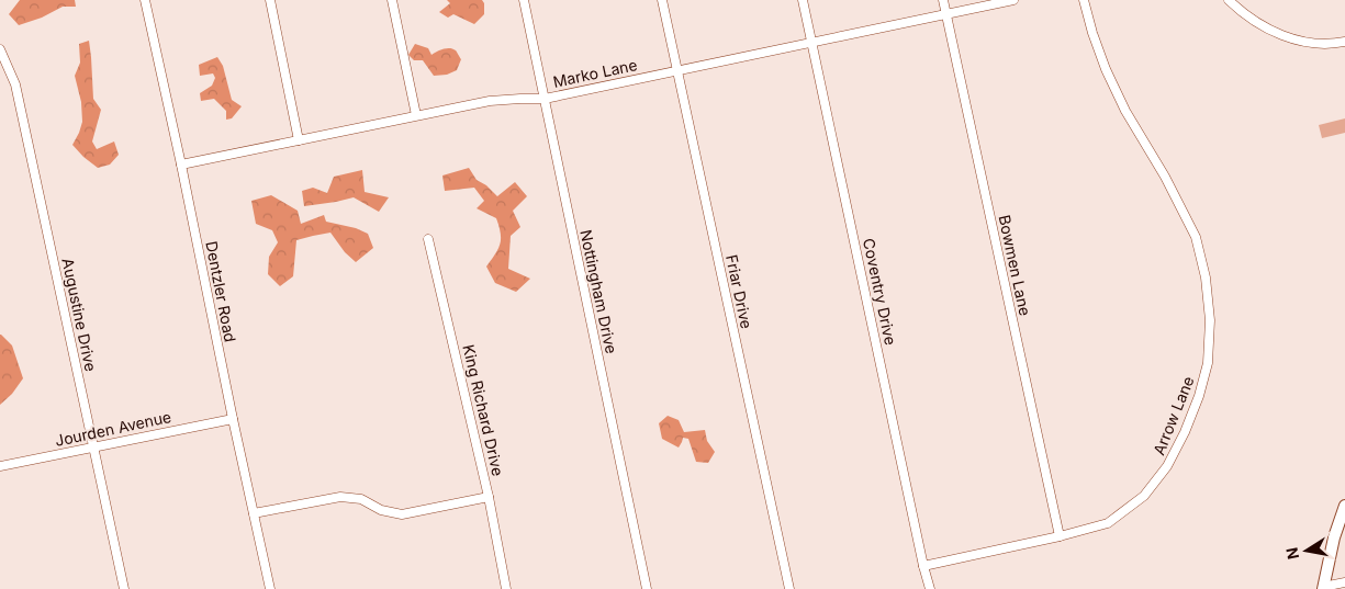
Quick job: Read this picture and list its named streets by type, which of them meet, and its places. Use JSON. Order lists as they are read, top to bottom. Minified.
{"streets":{"street":["Marko Lane","Bowmen Lane","Dentzler Road","Nottingham Drive","Friar Drive","Coventry Drive","Augustine Drive","King Richard Drive","Arrow Lane","Jourden Avenue"]},"crossings":[["Marko Lane","Bowmen Lane"],["Marko Lane","Dentzler Road"],["Marko Lane","Nottingham Drive"],["Marko Lane","Friar Drive"],["Marko Lane","Coventry Drive"],["Bowmen Lane","Arrow Lane"],["Dentzler Road","Jourden Avenue"],["Coventry Drive","Arrow Lane"],["Augustine Drive","Jourden Avenue"]],"north":"left"}
